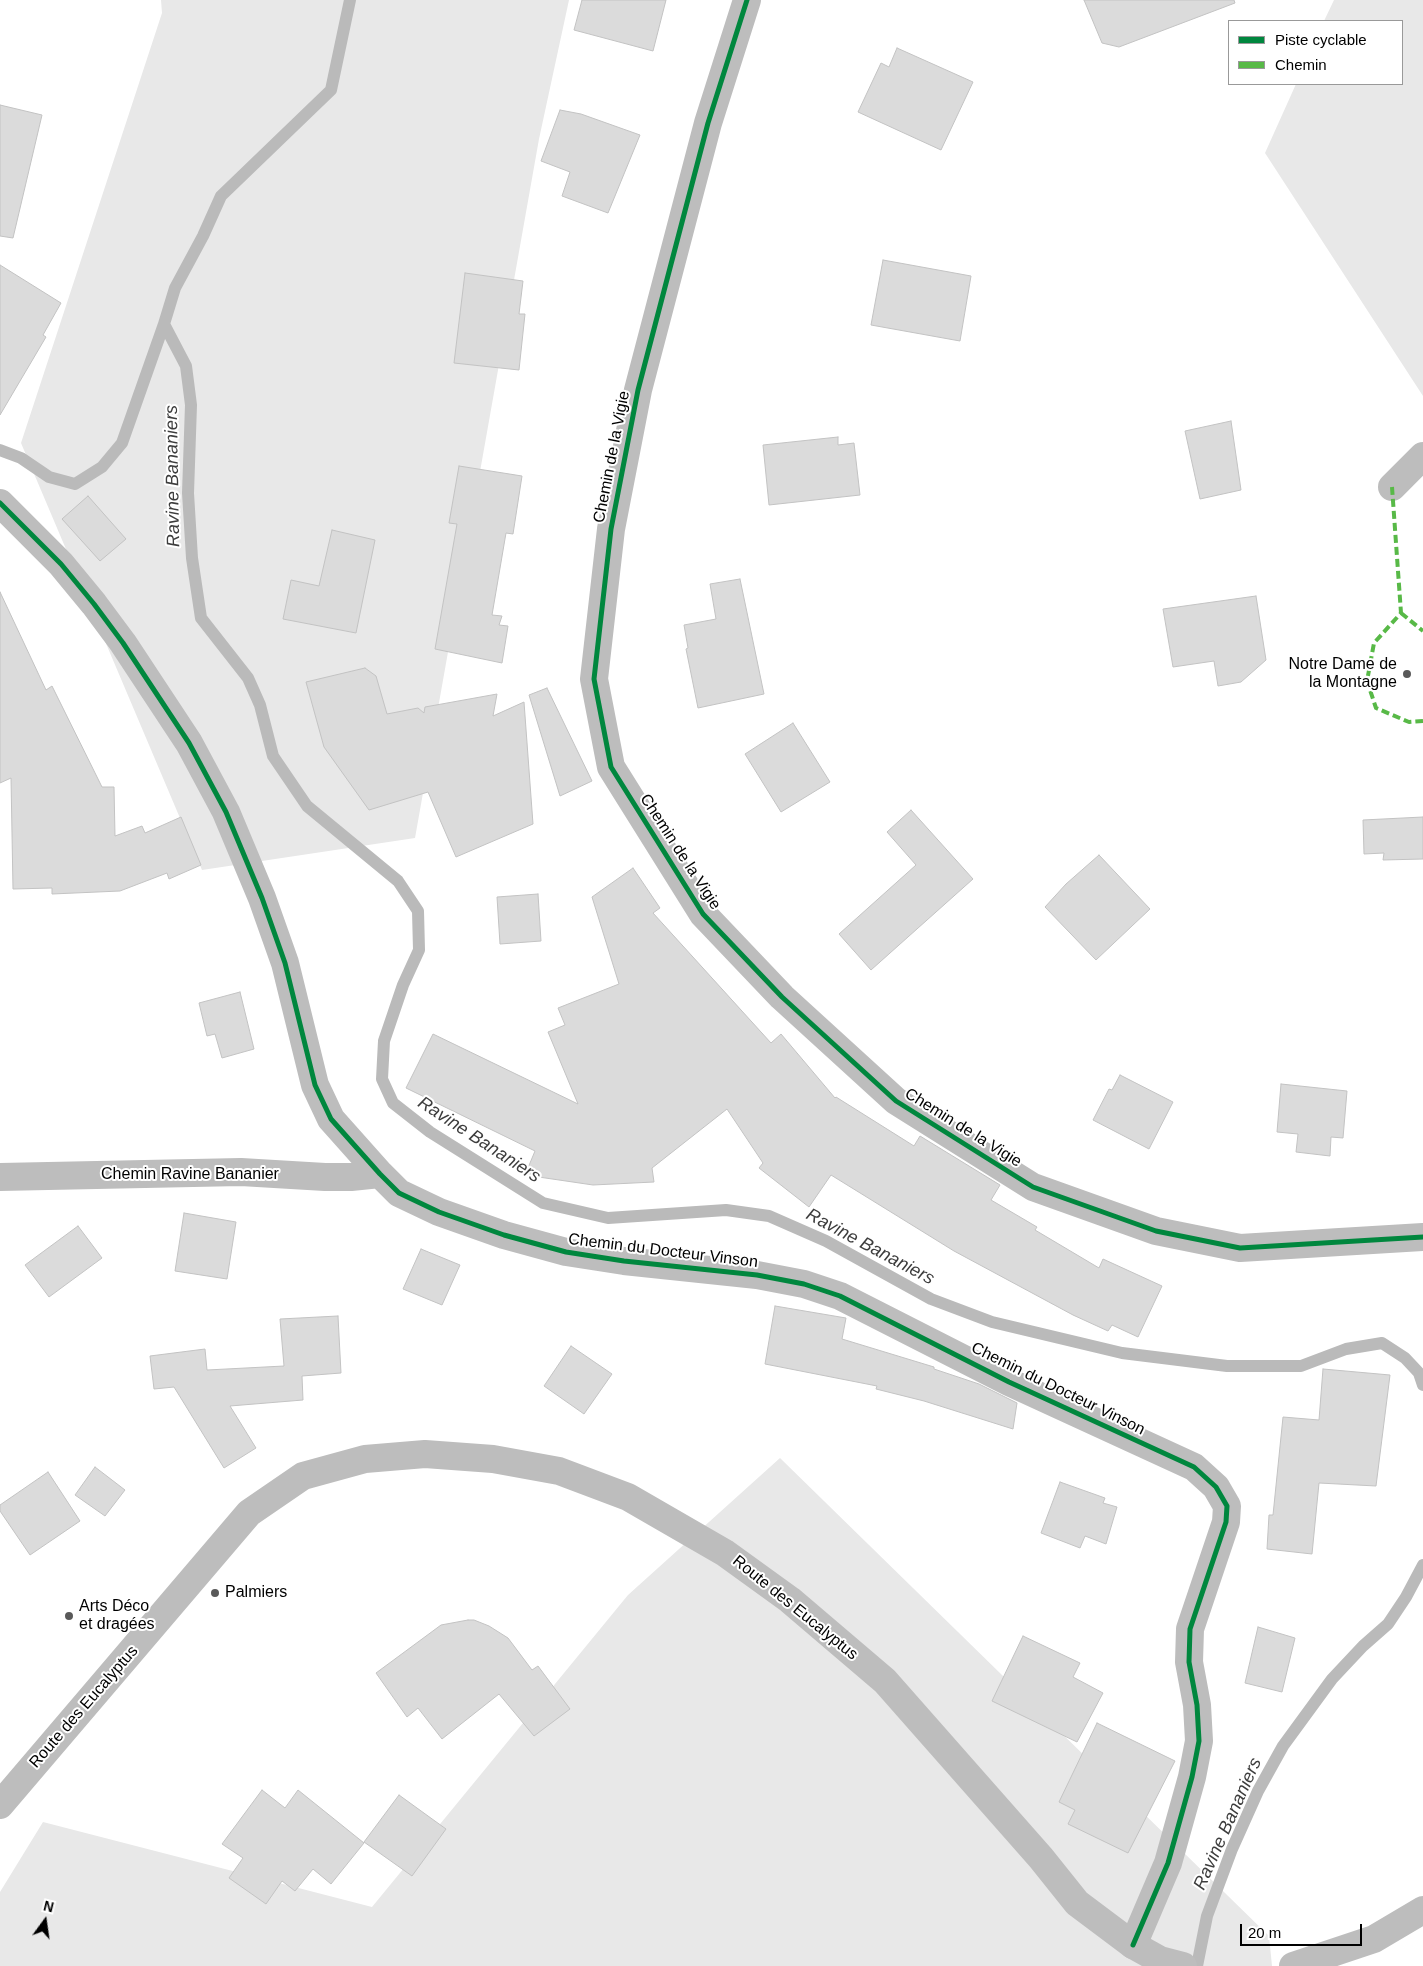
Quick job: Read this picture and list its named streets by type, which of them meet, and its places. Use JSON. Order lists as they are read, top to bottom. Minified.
{"streets":{"street":["Chemin de la Vigie","Chemin Ravine Bananier","Chemin du Docteur Vinson","Route des Eucalyptus"]},"crossings":[["Chemin Ravine Bananier","Chemin du Docteur Vinson"],["Chemin du Docteur Vinson","Route des Eucalyptus"]],"water":["Ravine Bananiers"],"places":["Notre Dame de la Montagne","Palmiers","Arts Déco et dragées"],"legend":["Piste cyclable","Chemin"],"scale_bar":"20 m","north":"top"}
